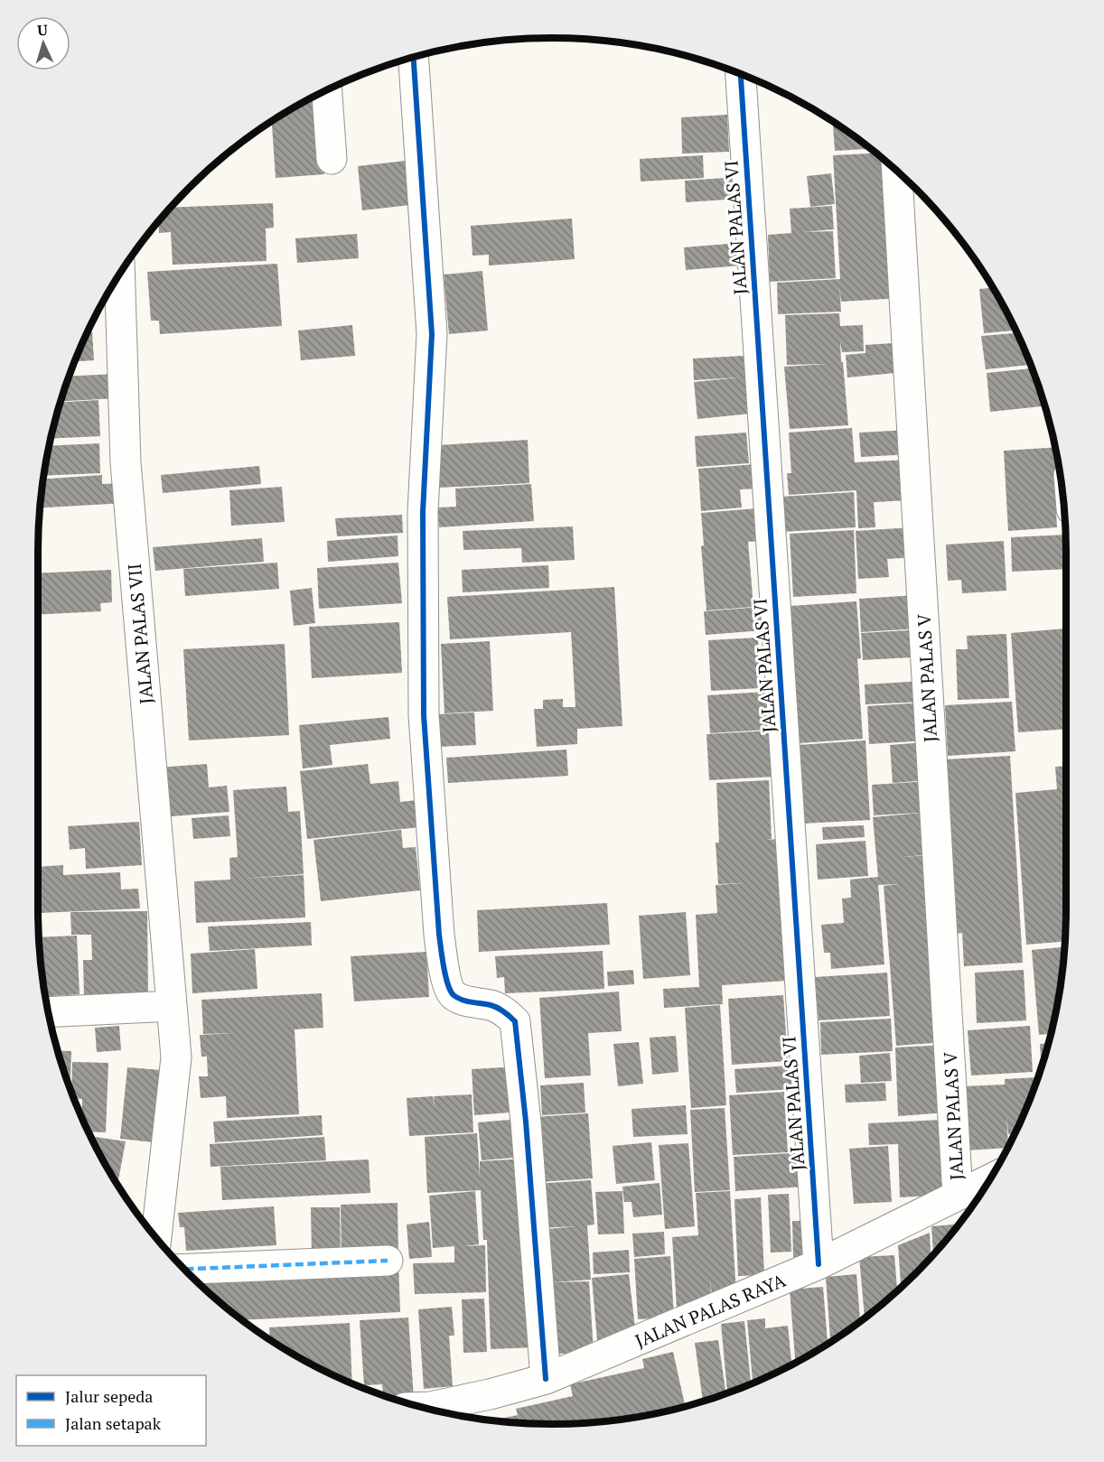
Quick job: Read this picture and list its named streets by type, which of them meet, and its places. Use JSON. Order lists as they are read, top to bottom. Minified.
{"streets":{"street":["JALAN PALAS VI","JALAN PALAS VII","JALAN PALAS V","JALAN PALAS RAYA"]},"crossings":[["JALAN PALAS VI","JALAN PALAS RAYA"],["JALAN PALAS V","JALAN PALAS RAYA"]],"legend":["Jalur sepeda","Jalan setapak"],"north":"top"}
